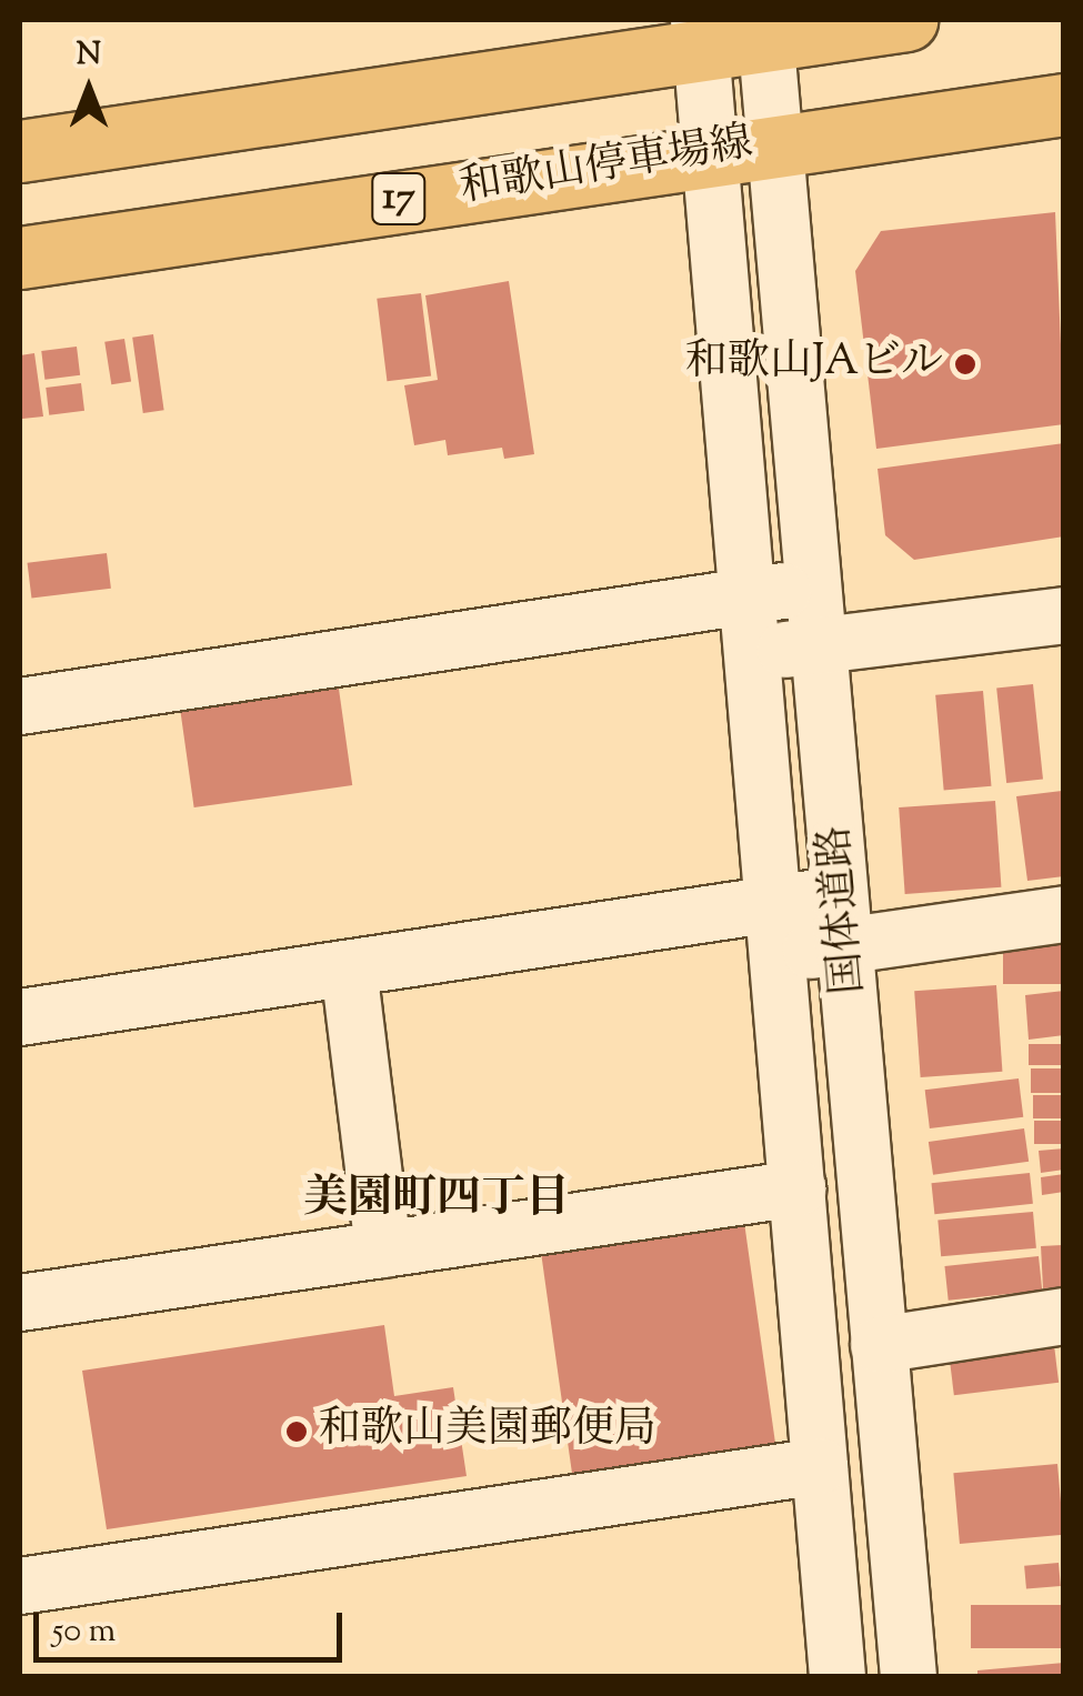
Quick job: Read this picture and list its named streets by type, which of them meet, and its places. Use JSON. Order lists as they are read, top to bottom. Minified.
{"streets":{"main road":["和歌山停車場線","17"],"street":["国体道路"]},"crossings":[["和歌山停車場線","国体道路"]],"districts":["美園町四丁目"],"places":["和歌山JAビル","和歌山美園郵便局"],"scale_bar":"50 m","north":"top"}
